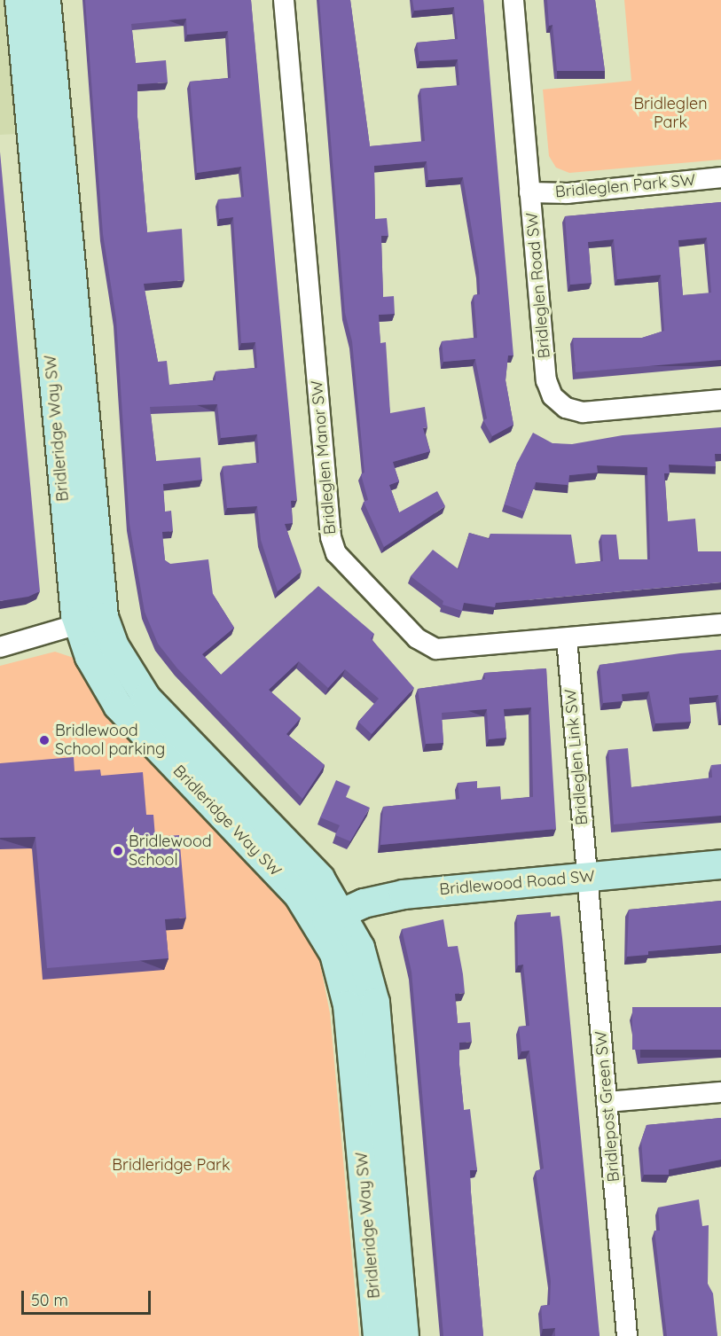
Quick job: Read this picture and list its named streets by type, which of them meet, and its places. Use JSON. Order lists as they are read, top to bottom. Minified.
{"streets":{"street":["Bridleglen Park SW","Bridleglen Road SW","Bridleridge Way SW","Bridleglen Manor SW","Bridleglen Link SW","Bridlewood Road SW","Bridlepost Green SW"]},"crossings":[["Bridleglen Park SW","Bridleglen Road SW"],["Bridleridge Way SW","Bridlewood Road SW"],["Bridleglen Manor SW","Bridleglen Link SW"],["Bridleglen Link SW","Bridlewood Road SW"],["Bridleglen Link SW","Bridlepost Green SW"],["Bridlewood Road SW","Bridlepost Green SW"]],"parks":["Bridleglen Park","Bridleridge Park"],"places":["Bridlewood School parking","Bridlewood School"],"scale_bar":"50 m"}
